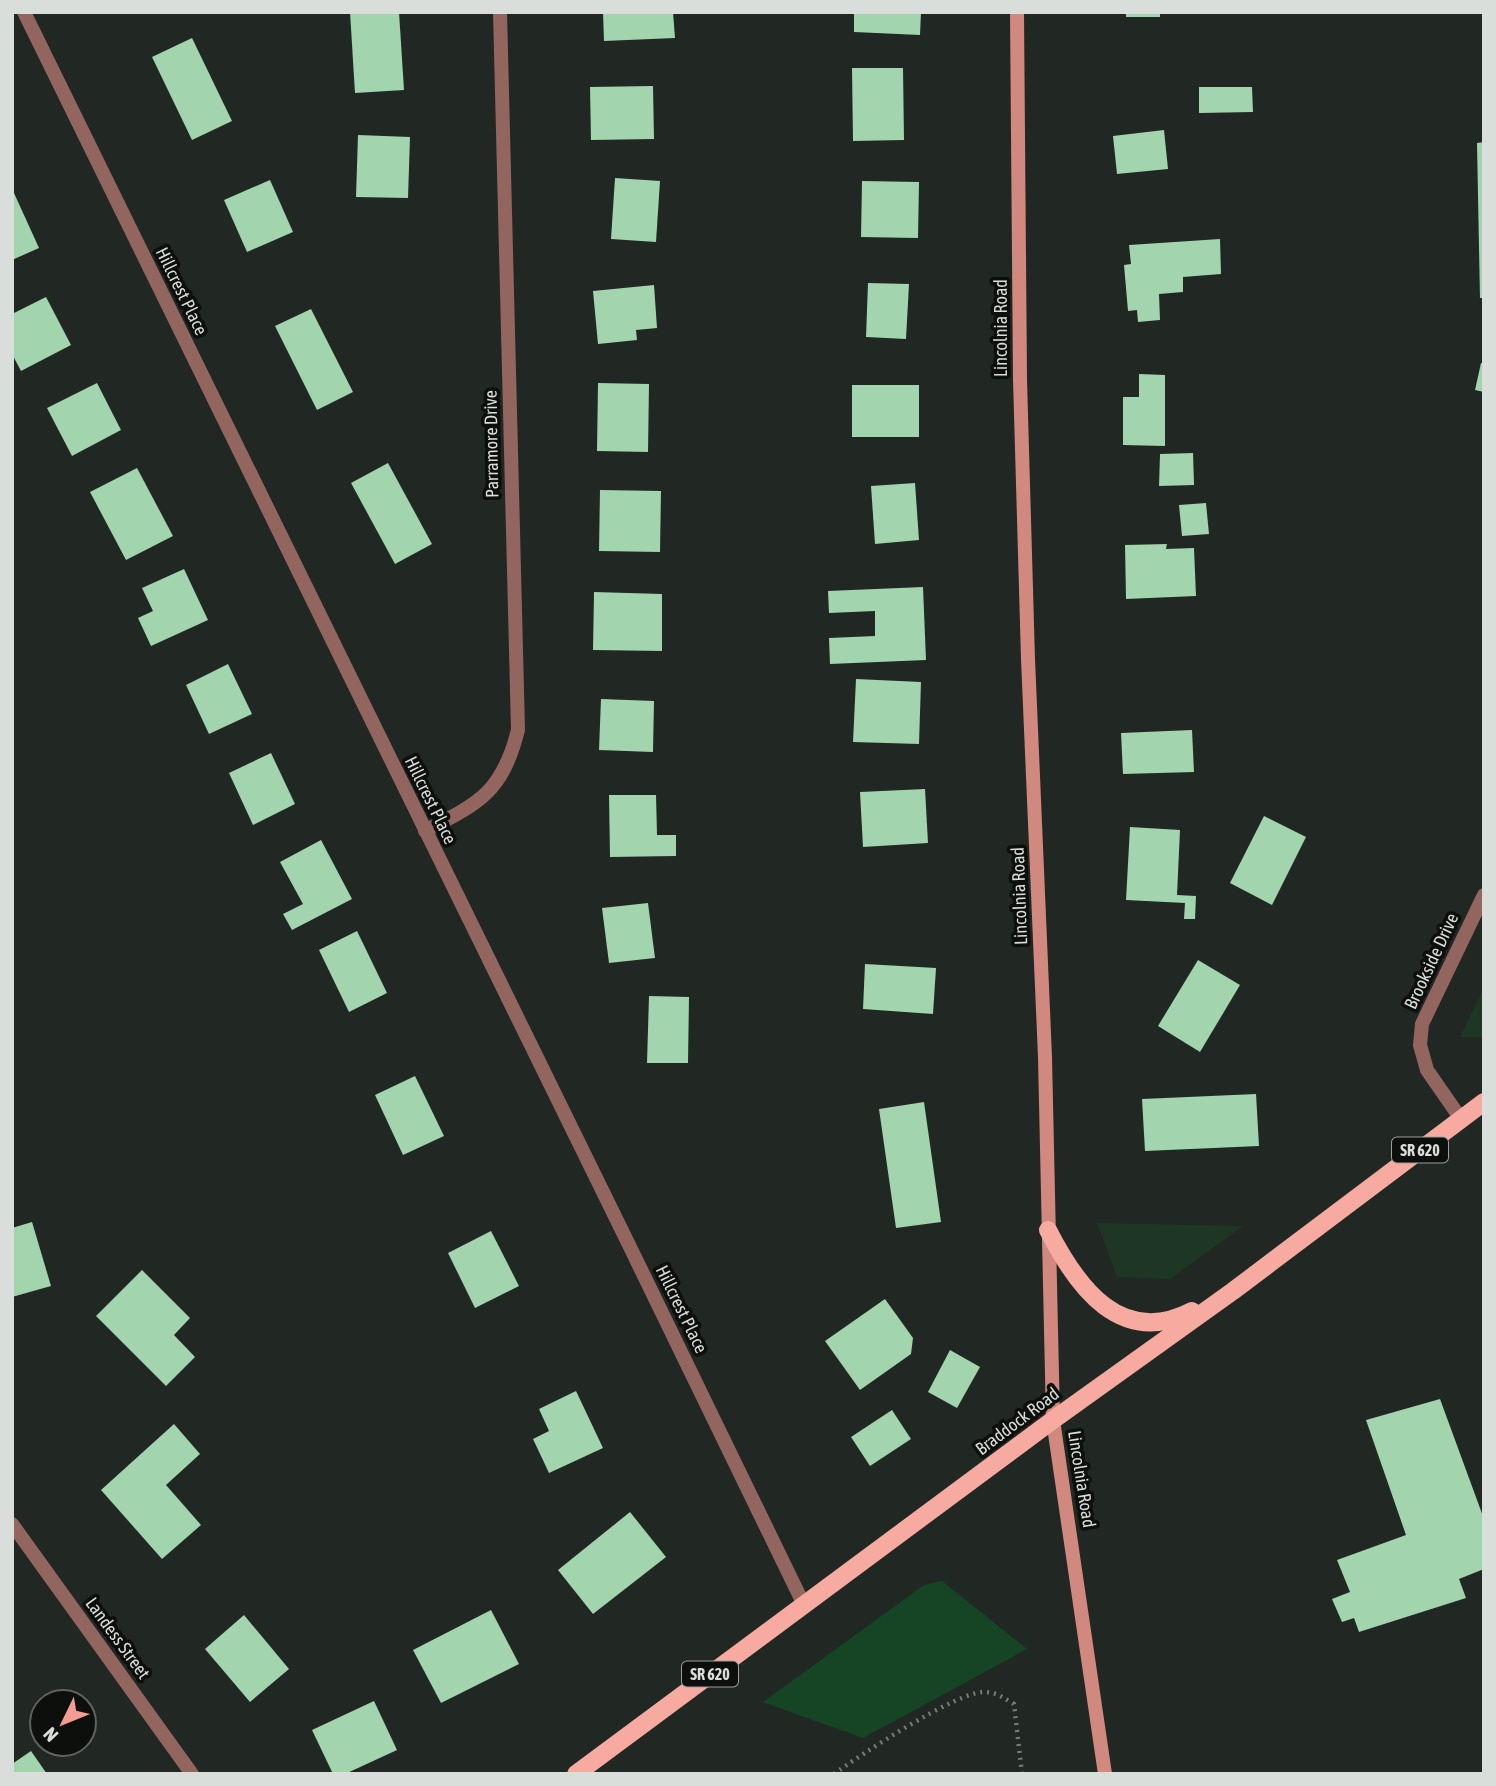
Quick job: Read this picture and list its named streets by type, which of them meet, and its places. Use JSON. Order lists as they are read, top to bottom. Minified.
{"streets":{"main road":["Lincolnia Road","SR 620","Braddock Road"],"street":["Hillcrest Place","Parramore Drive","Brookside Drive","Landess Street"]},"crossings":[["Hillcrest Place","Parramore Drive"],["Hillcrest Place","Braddock Road"],["Lincolnia Road","Braddock Road"],["Brookside Drive","Braddock Road"]],"north":"bottom left"}
